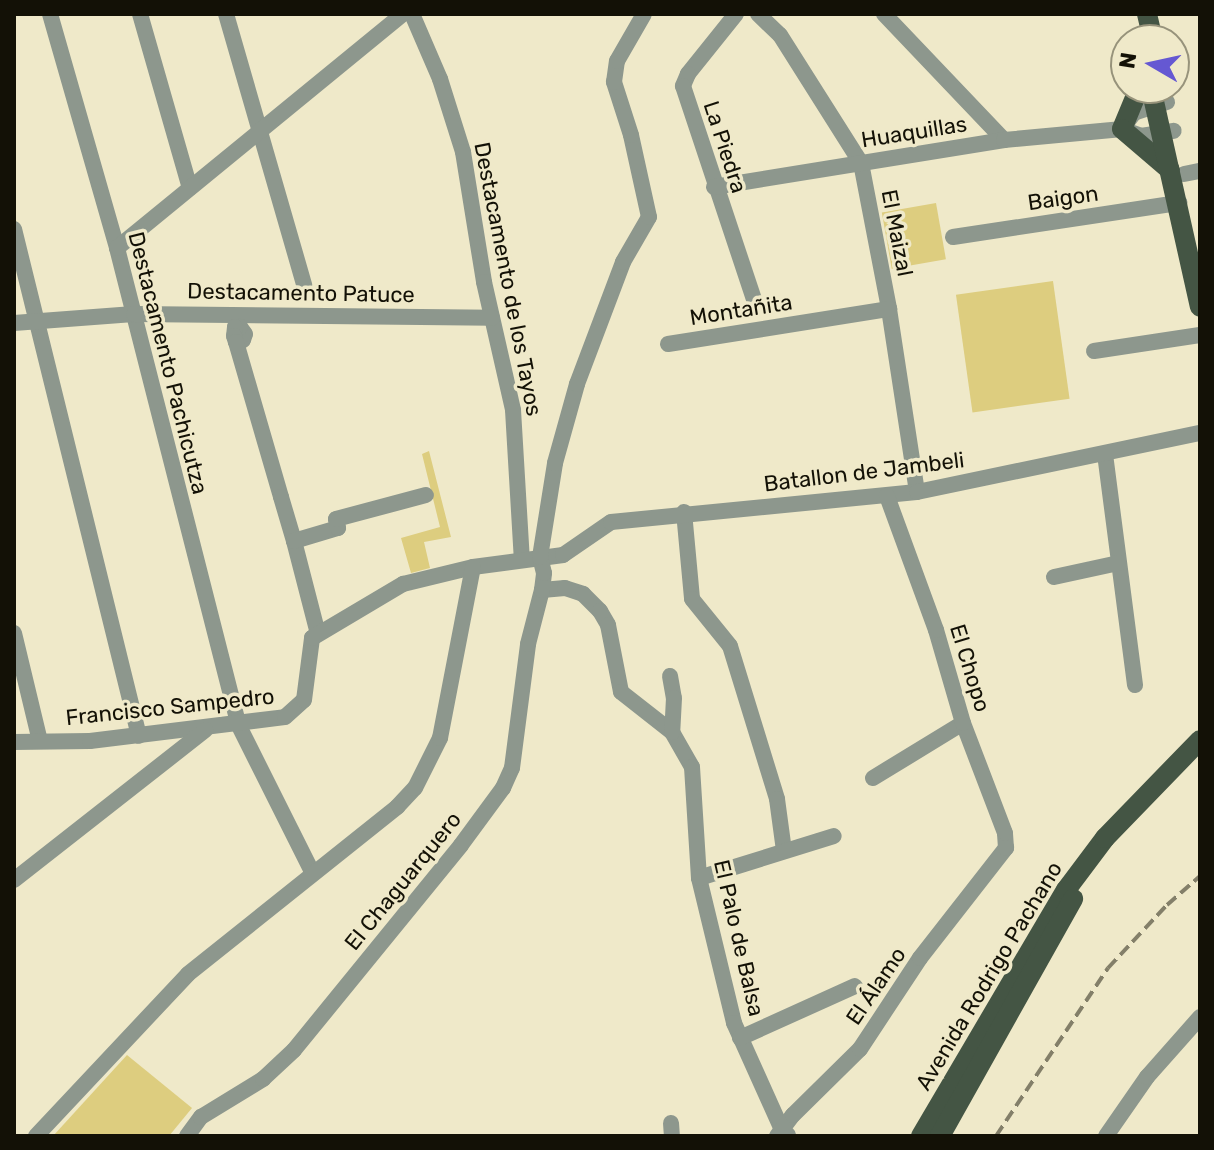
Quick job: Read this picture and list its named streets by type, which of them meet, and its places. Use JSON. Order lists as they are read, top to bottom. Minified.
{"streets":{"main road":["Avenida Rodrigo Pachano"],"street":["Huaquillas","La Piedra","Baigon","El Maizal","Destacamento de los Tayos","Destacamento Patuce","Montañita","Destacamento Pachicutza","Batallon de Jambeli","El Chopo","Francisco Sampedro","El Chaguarquero","El Palo de Balsa","El Álamo"]},"crossings":[["Huaquillas","La Piedra"],["Huaquillas","El Maizal"],["El Maizal","Montañita"],["El Maizal","Batallon de Jambeli"],["Destacamento de los Tayos","Destacamento Patuce"],["Destacamento Patuce","Destacamento Pachicutza"],["Destacamento Pachicutza","Francisco Sampedro"],["Batallon de Jambeli","El Chopo"],["Batallon de Jambeli","El Chaguarquero"],["El Chopo","El Álamo"],["El Chaguarquero","El Palo de Balsa"],["El Palo de Balsa","El Álamo"]],"north":"left"}
